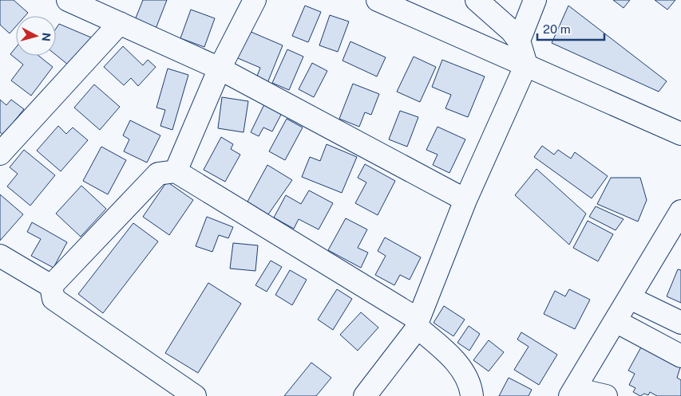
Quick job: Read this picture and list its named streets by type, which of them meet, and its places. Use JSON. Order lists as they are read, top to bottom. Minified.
{"scale_bar":"20 m","north":"right"}
